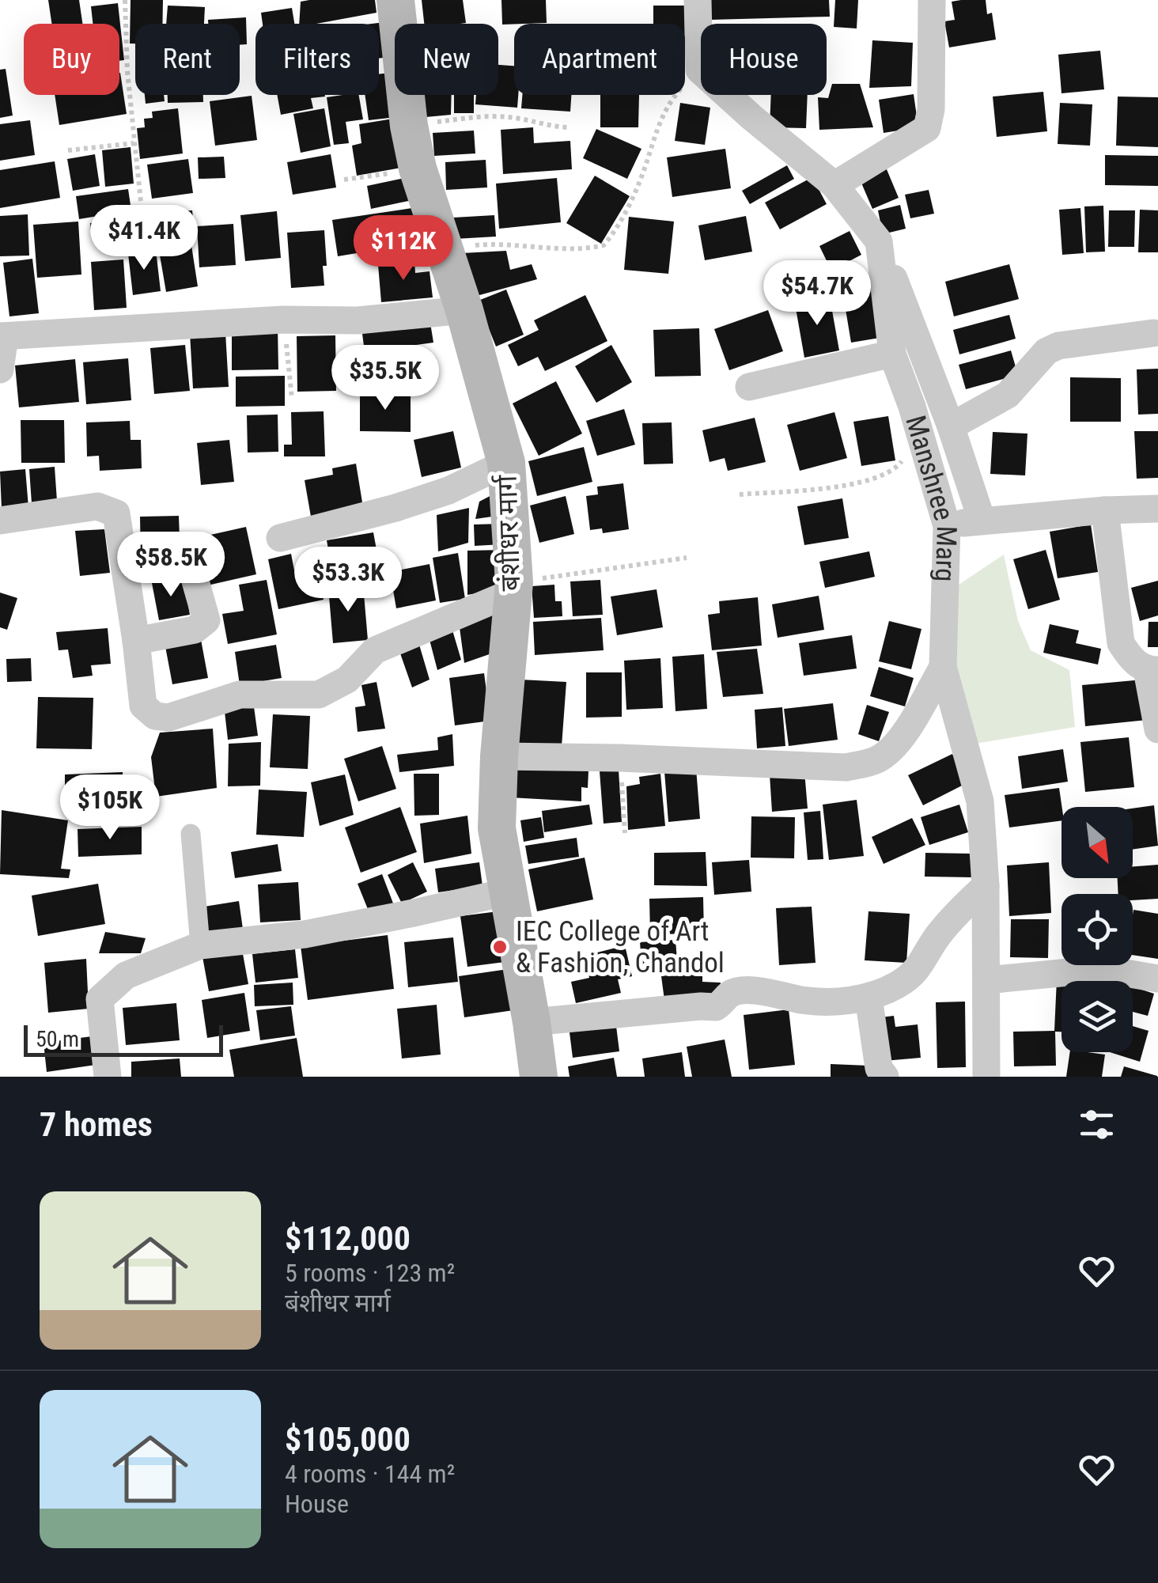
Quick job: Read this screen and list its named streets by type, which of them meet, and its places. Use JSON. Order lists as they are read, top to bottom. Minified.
{"streets":{"main road":["बंशीधर मार्ग"],"street":["Manshree Marg"]},"places":["IEC College of Art & Fashion, Chandol"],"scale_bar":"50 m","north":"bottom right","page":{"chip":["Buy","Rent","Filters","New","Apartment","House"],"price":["$41.4K","$112K","$54.7K","$35.5K","$58.5K","$53.3K","$105K"],"scale":"50 m","heading":"7 homes","list":[{"name":"$112,000","note":"5 rooms · 123 m² · बंशीधर मार्ग"},{"name":"$105,000","note":"4 rooms · 144 m² · House"}]}}
